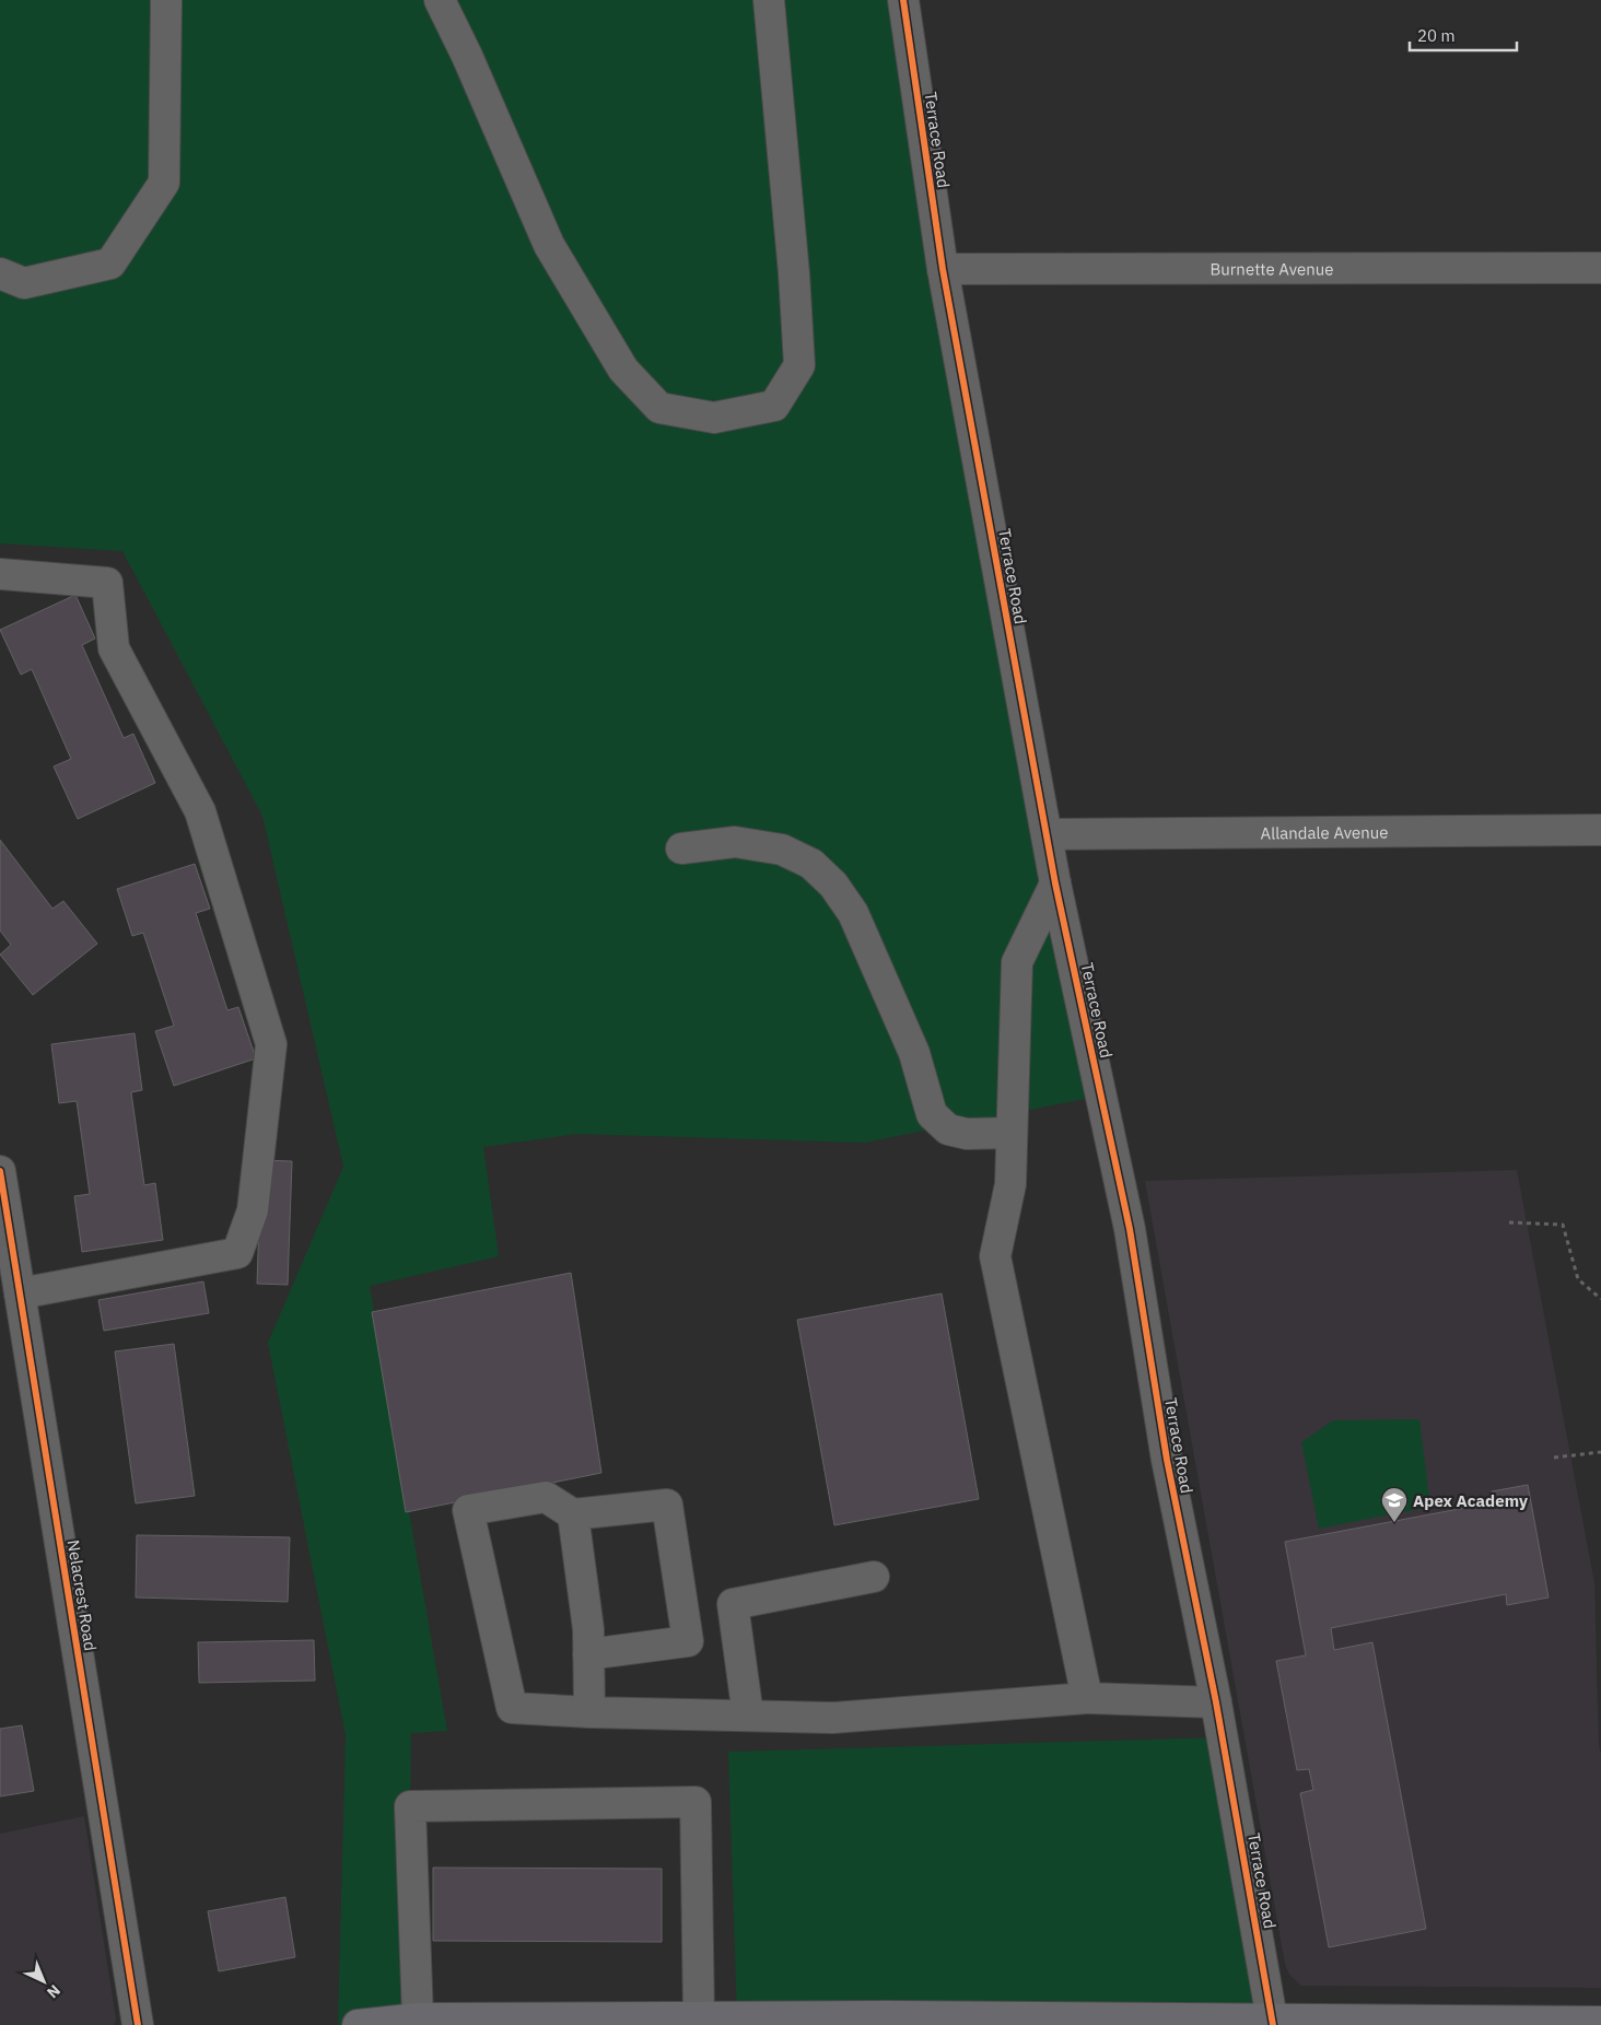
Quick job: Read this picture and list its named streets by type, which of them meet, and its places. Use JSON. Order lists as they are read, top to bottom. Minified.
{"streets":{"street":["Terrace Road","Burnette Avenue","Allandale Avenue","Nelacrest Road"]},"crossings":[["Terrace Road","Burnette Avenue"],["Terrace Road","Allandale Avenue"]],"places":{"school or university":["Apex Academy"]},"scale_bar":"20 m","north":"bottom right"}
